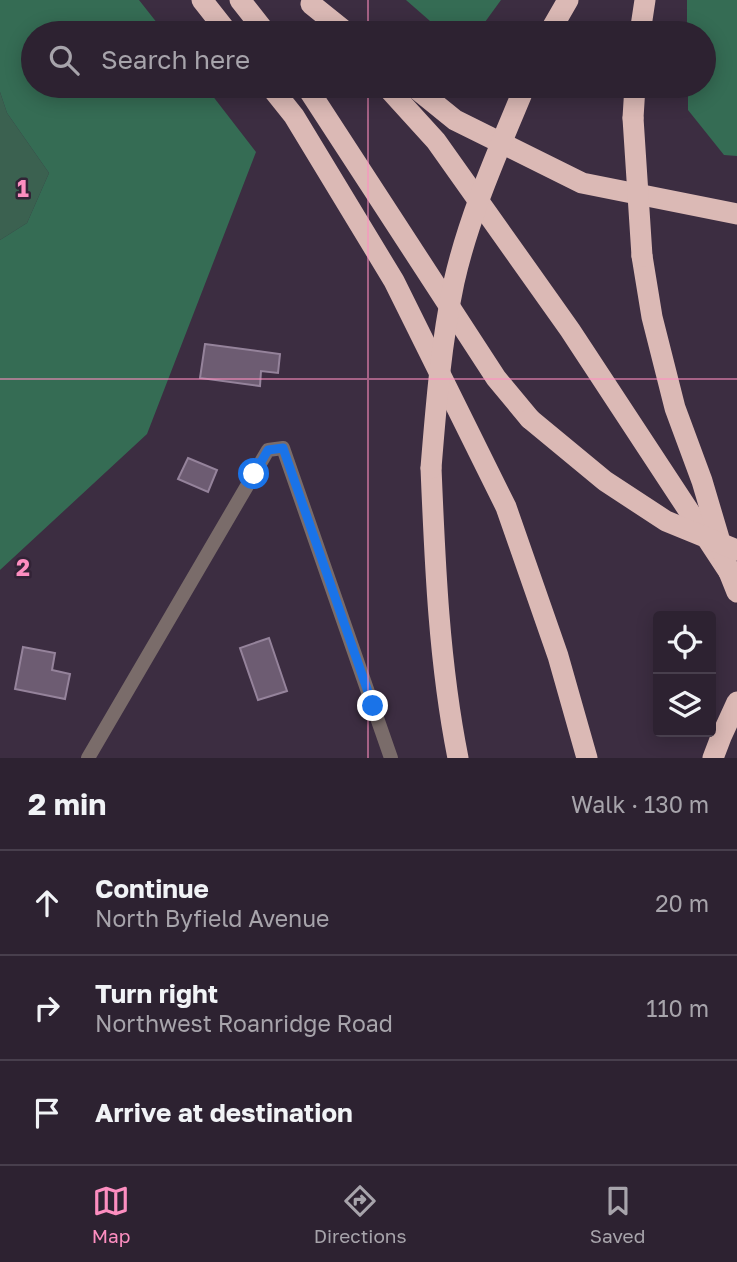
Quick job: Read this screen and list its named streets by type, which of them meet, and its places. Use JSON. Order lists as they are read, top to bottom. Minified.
{"page":{"search":"Search here","heading":["2 min","Walk · 130 m"],"list":[["Continue","North Byfield Avenue","20 m"],["Turn right","Northwest Roanridge Road","110 m"],"Arrive at destination"],"nav":["Map","Directions","Saved"]},"grid":{"rows":["1","2"]}}
